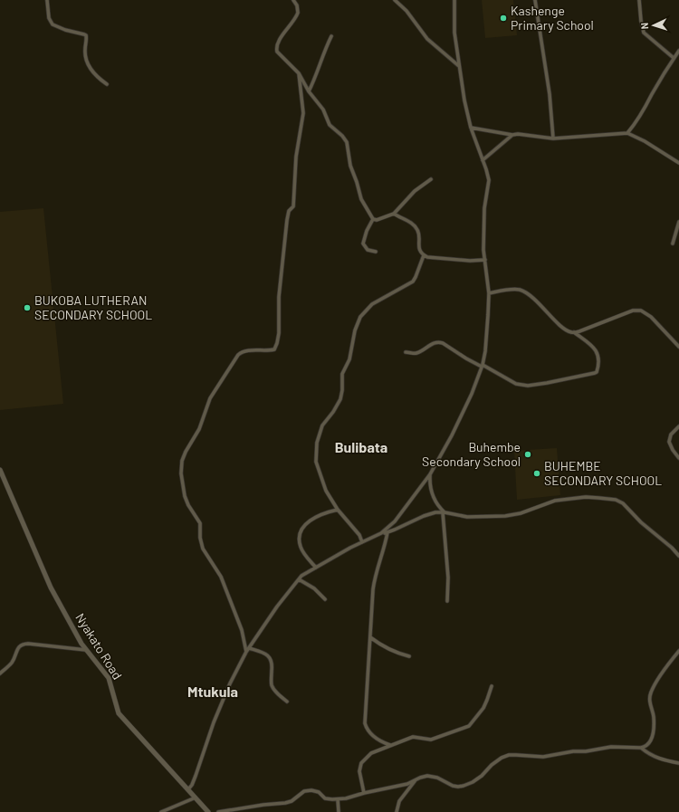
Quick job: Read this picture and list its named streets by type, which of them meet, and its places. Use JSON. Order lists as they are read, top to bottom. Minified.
{"streets":{"street":["Nyakato Road"]},"districts":["Bulibata","Mtukula"],"places":["Kashenge Primary School","BUKOBA LUTHERAN SECONDARY SCHOOL","Buhembe Secondary School","BUHEMBE SECONDARY SCHOOL"],"north":"left"}
